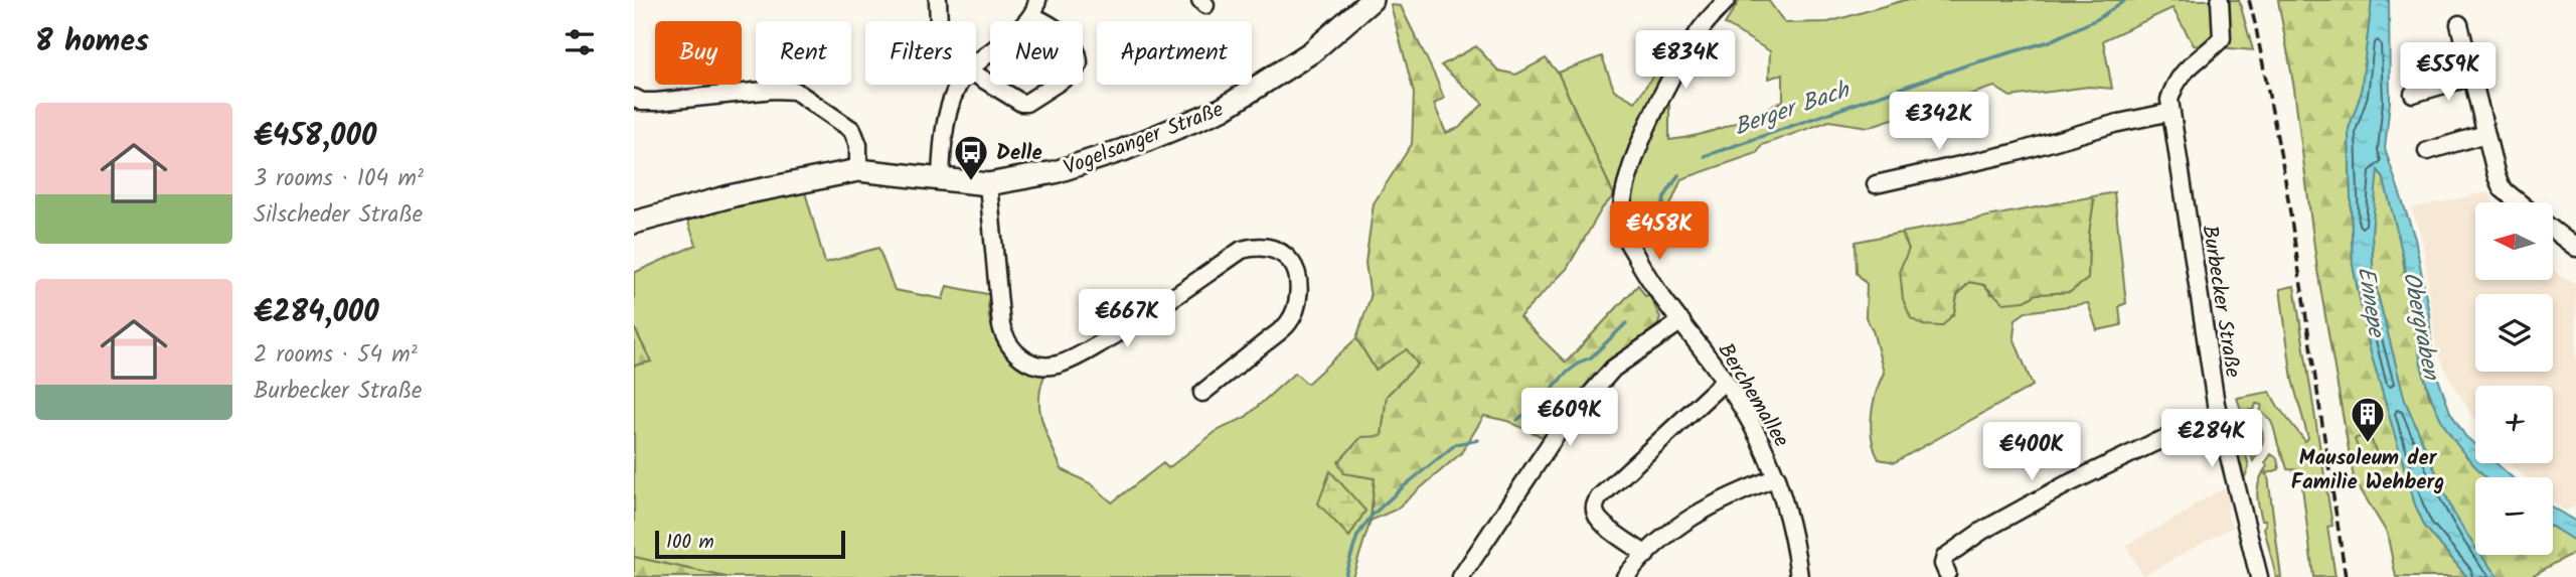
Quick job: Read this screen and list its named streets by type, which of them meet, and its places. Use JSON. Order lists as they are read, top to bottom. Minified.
{"streets":{"street":["Vogelsanger Straße","Burbecker Straße","Berchemallee"]},"water":["Berger Bach","Ennepe","Obergraben"],"places":{"bus stop":["Delle"],"building":["Mausoleum der Familie Wehberg"]},"scale_bar":"100 m","north":"left","page":{"heading":"8 homes","chip":["Buy","Rent","Filters","New","Apartment"],"price":["€834K","€559K","€342K","€458K","€667K","€609K","€284K","€400K"],"list":[{"name":"€458,000","note":"3 rooms · 104 m² · Silscheder Straße"},{"name":"€284,000","note":"2 rooms · 54 m² · Burbecker Straße"}],"map_buttons":["+","−"],"scale":"100 m"}}
